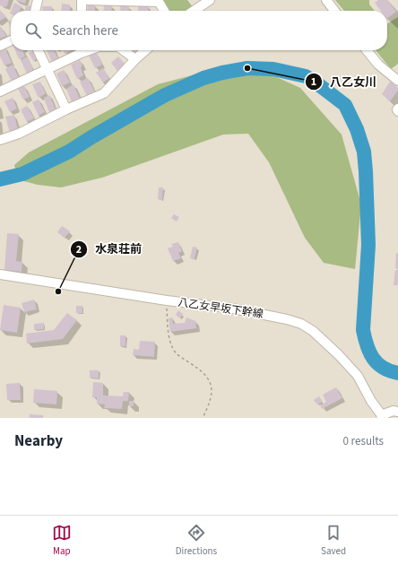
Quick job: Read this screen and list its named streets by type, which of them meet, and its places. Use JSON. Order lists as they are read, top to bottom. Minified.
{"streets":{"street":["八乙女早坂下幹線"]},"places":["八乙女川","水泉荘前"],"page":{"search":"Search here","heading":["Nearby","0 results"],"nav":["Map","Directions","Saved"]}}
